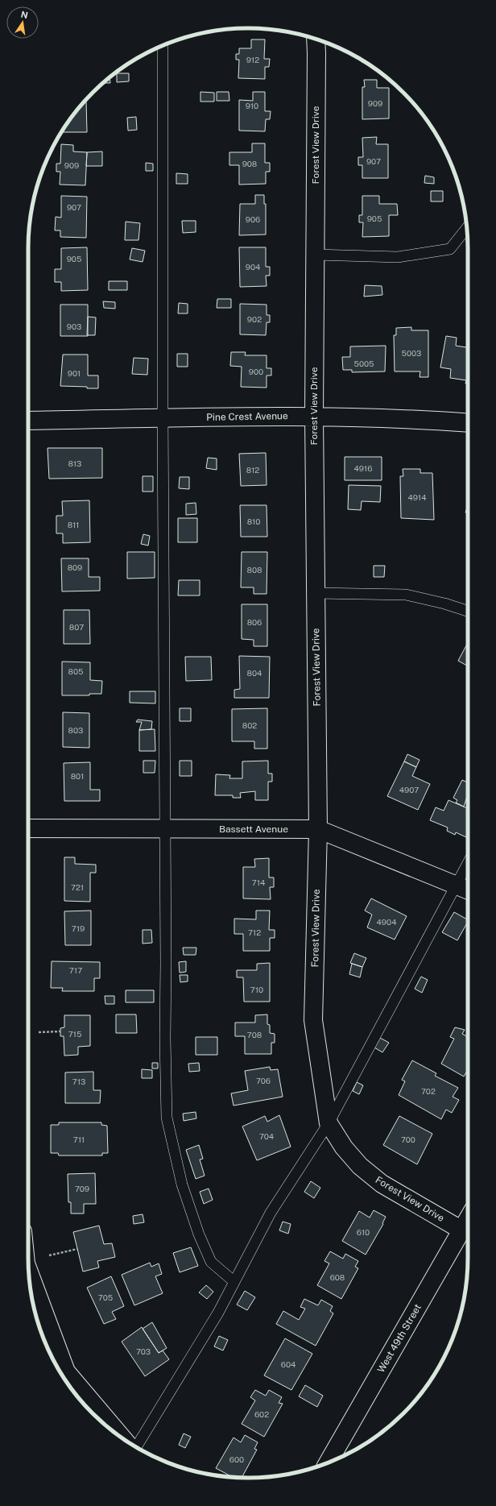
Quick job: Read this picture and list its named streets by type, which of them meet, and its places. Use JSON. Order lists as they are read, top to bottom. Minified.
{"streets":{"street":["Forest View Drive","Pine Crest Avenue","Bassett Avenue","West 49th Street"]},"crossings":[["Forest View Drive","Pine Crest Avenue"],["Forest View Drive","Bassett Avenue"],["Forest View Drive","West 49th Street"]],"house_numbers":["912","909","910","907","908","909","907","905","906","905","904","902","903","5003","5005","900","901","813","4916","812","4914","810","811","809","808","806","807","805","804","802","803","801","4907","714","721","4904","719","712","717","710","715","708","706","713","702","704","711","700","709","610","608","705","703","604","602","600"],"north":"top"}
